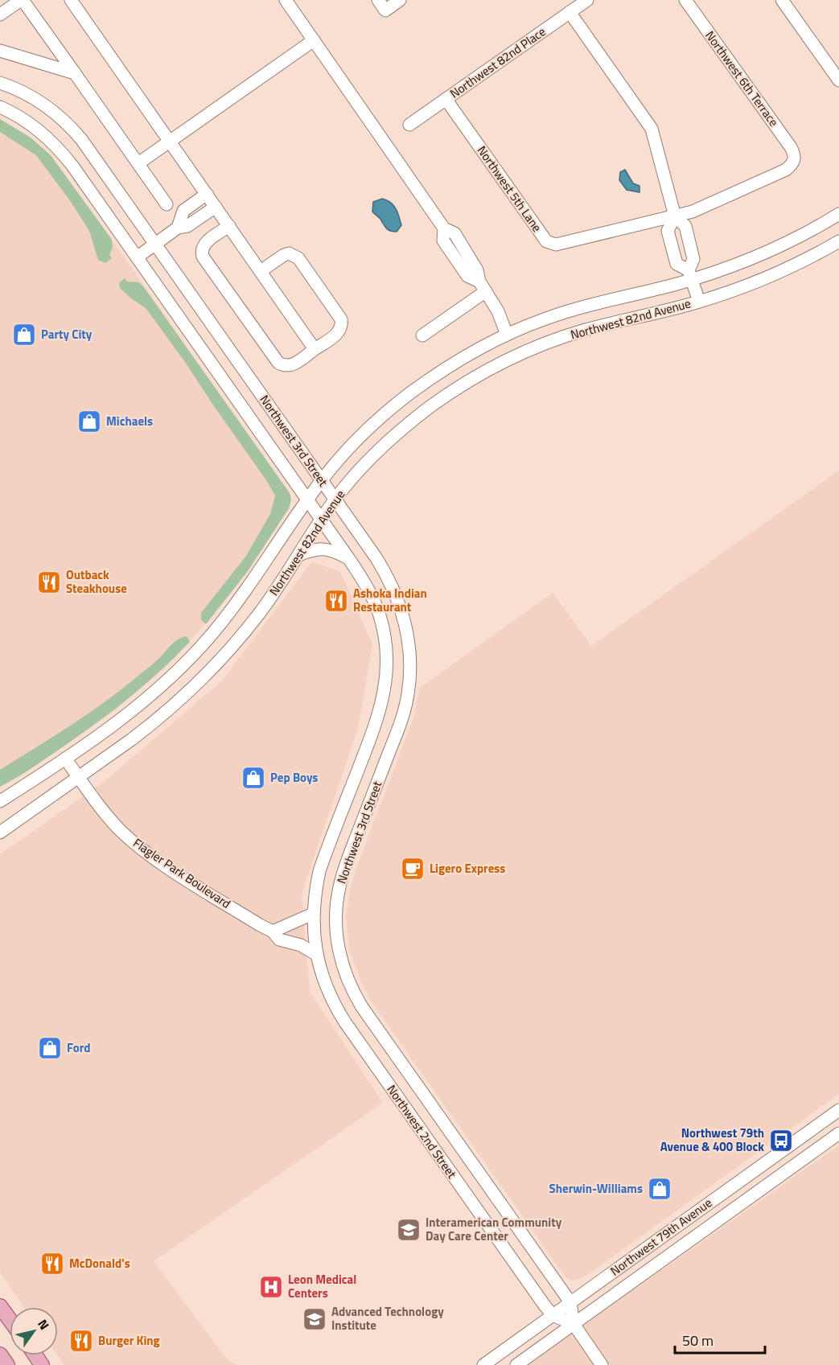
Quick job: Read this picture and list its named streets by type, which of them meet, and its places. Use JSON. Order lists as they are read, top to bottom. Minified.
{"streets":{"street":["Northwest 82nd Place","Northwest 6th Terrace","Northwest 5th Lane","Northwest 82nd Avenue","Northwest 3rd Street","Flagler Park Boulevard","Northwest 2nd Street","Northwest 79th Avenue"]},"crossings":[["Northwest 82nd Place","Northwest 5th Lane"],["Northwest 6th Terrace","Northwest 5th Lane"],["Northwest 82nd Avenue","Northwest 3rd Street"],["Northwest 82nd Avenue","Flagler Park Boulevard"],["Northwest 3rd Street","Northwest 2nd Street"],["Flagler Park Boulevard","Northwest 2nd Street"],["Northwest 2nd Street","Northwest 79th Avenue"]],"places":{"shop":["Party City","Michaels","Pep Boys","Ford","Sherwin-Williams"],"restaurant":["Outback Steakhouse","Ashoka Indian Restaurant","McDonald's","Burger King"],"cafe":["Ligero Express"],"bus stop":["Northwest 79th Avenue & 400 Block"],"school or university":["Interamerican Community Day Care Center","Advanced Technology Institute"],"hospital":["Leon Medical Centers"]},"scale_bar":"50 m","north":"top right"}
